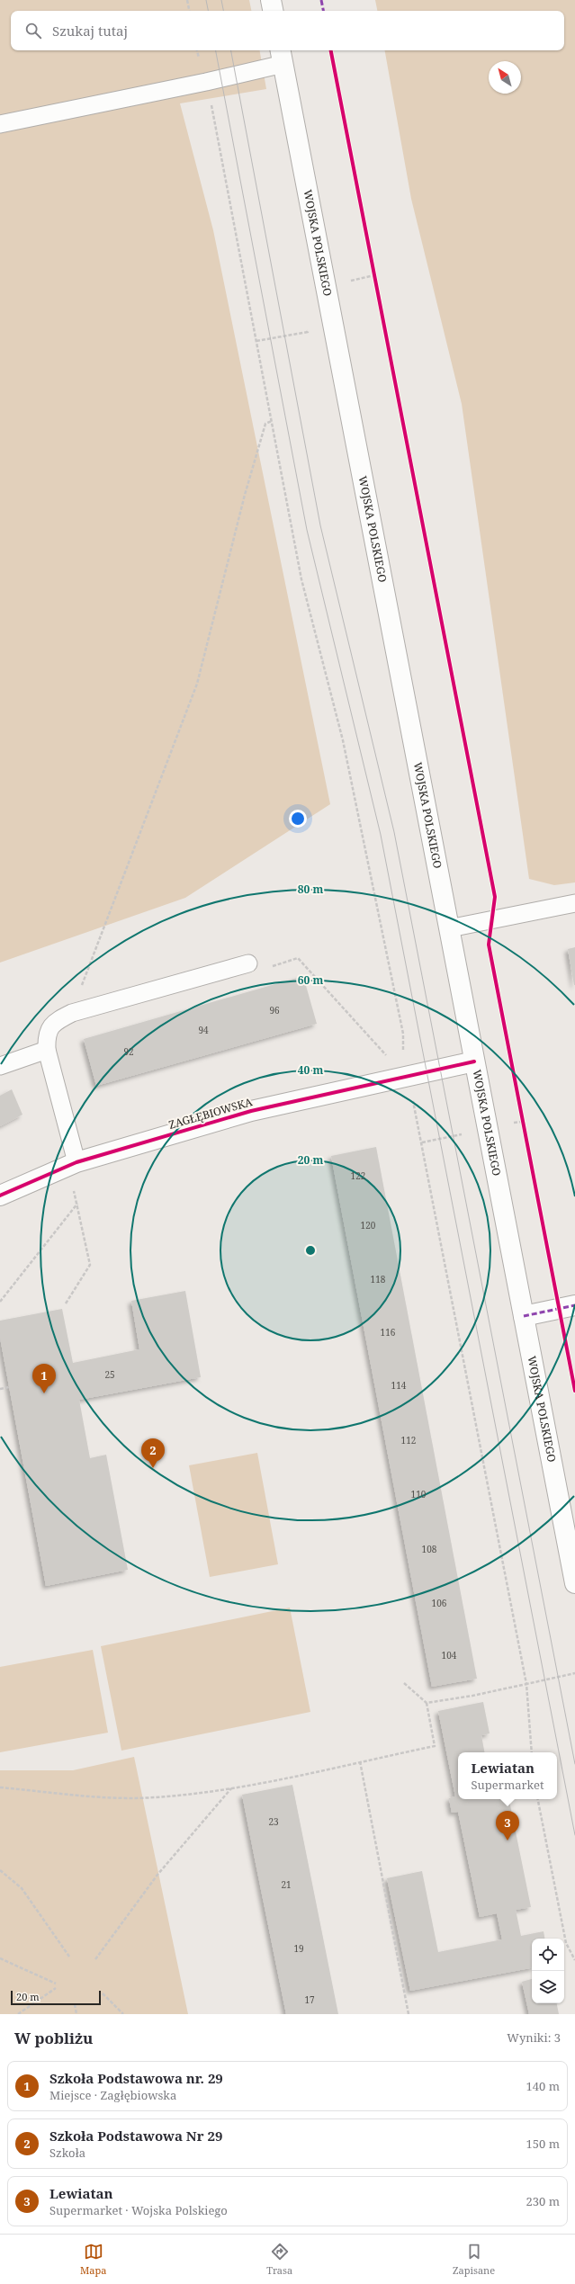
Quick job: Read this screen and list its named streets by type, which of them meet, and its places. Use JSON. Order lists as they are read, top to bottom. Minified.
{"streets":{"main road":["WOJSKA POLSKIEGO","ZAGŁĘBIOWSKA"]},"crossings":[["WOJSKA POLSKIEGO","ZAGŁĘBIOWSKA"]],"house_numbers":["96","94","92","122","120","118","116","25","114","112","110","108","106","104","23","21","19","17"],"scale_bar":"20 m","north":"top left","page":{"search":"Szukaj tutaj","pins":["1","2","3"],"popup":["Lewiatan","Supermarket"],"scale":"20 m","heading":["W pobliżu","Wyniki: 3"],"list":[{"mark":"1","name":"Szkoła Podstawowa nr. 29","note":"Miejsce · Zagłębiowska","value":"140 m"},{"mark":"2","name":"Szkoła Podstawowa Nr 29","note":"Szkoła","value":"150 m"},{"mark":"3","name":"Lewiatan","note":"Supermarket · Wojska Polskiego","value":"230 m"}],"nav":["Mapa","Trasa","Zapisane"]},"rings":["80 m","60 m","40 m","20 m"]}
